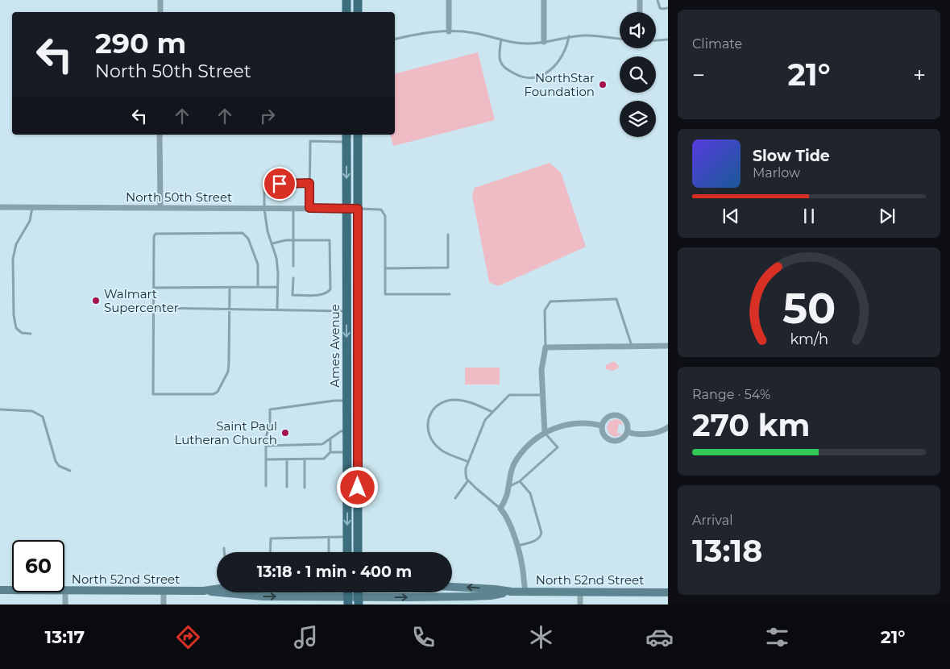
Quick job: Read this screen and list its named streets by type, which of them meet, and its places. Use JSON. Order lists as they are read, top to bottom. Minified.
{"streets":{"main road":["Ames Avenue","North 52nd Street"],"street":["North 50th Street"]},"crossings":[["North 50th Street","Ames Avenue"]],"places":["NorthStar Foundation","Walmart Supercenter","Saint Paul Lutheran Church"],"page":{"tile":["Climate",["Range · 54%","270 km"],["Arrival","13:18"]],"turn":["290 m","North 50th Street"],"heat":["−","21°","+"],"song":["Slow Tide","Marlow"],"limit":"60","trip":"13:18 · 1 min · 400 m","tabs":["13:17","21°"],"gauge":["50","km/h"]}}
